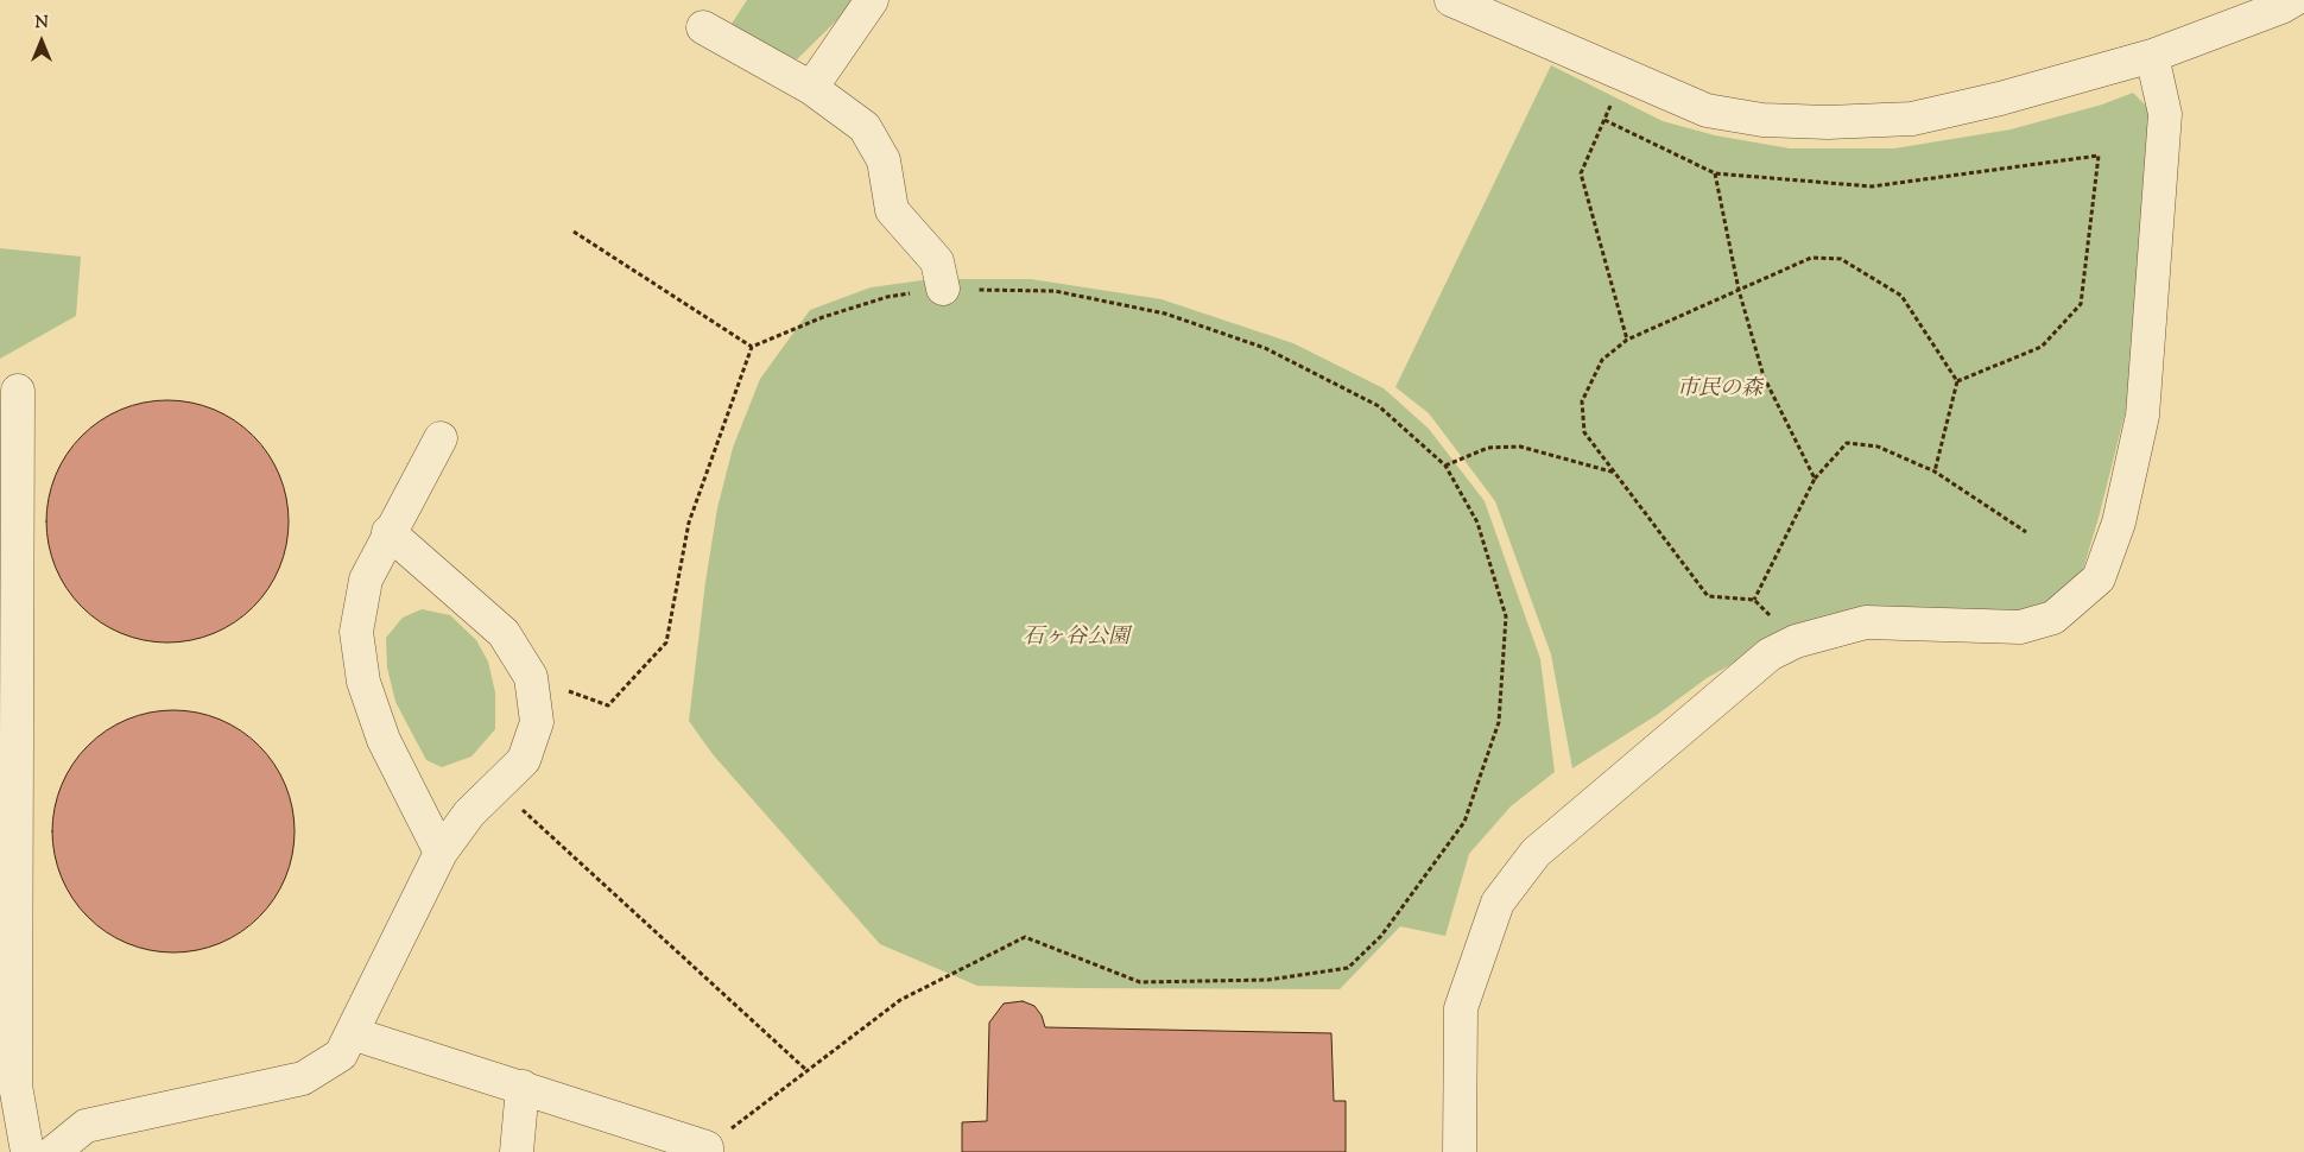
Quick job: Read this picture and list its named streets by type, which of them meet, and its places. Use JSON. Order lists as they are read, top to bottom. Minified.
{"parks":["市民の森","石ヶ谷公園"],"north":"top"}
